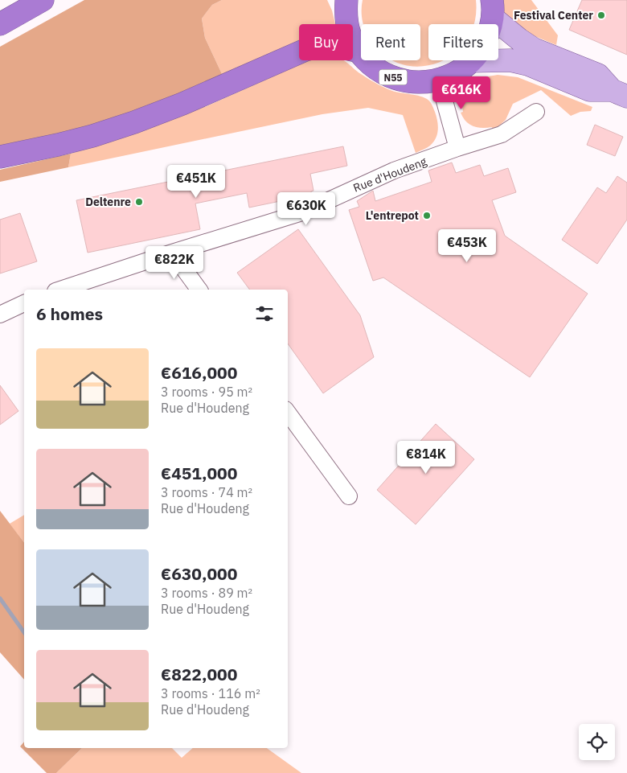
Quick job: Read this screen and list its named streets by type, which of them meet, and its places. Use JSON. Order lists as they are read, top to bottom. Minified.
{"streets":{"highway":["N55"],"street":["Rue d'Houdeng"]},"places":["Festival Center","Deltenre","L'entrepot"],"page":{"chip":["Buy","Rent","Filters"],"price":["€616K","€451K","€630K","€453K","€822K","€814K"],"heading":"6 homes","list":[{"name":"€616,000","note":"3 rooms · 95 m² · Rue d'Houdeng"},{"name":"€451,000","note":"3 rooms · 74 m² · Rue d'Houdeng"},{"name":"€630,000","note":"3 rooms · 89 m² · Rue d'Houdeng"},{"name":"€822,000","note":"3 rooms · 116 m² · Rue d'Houdeng"}]}}
